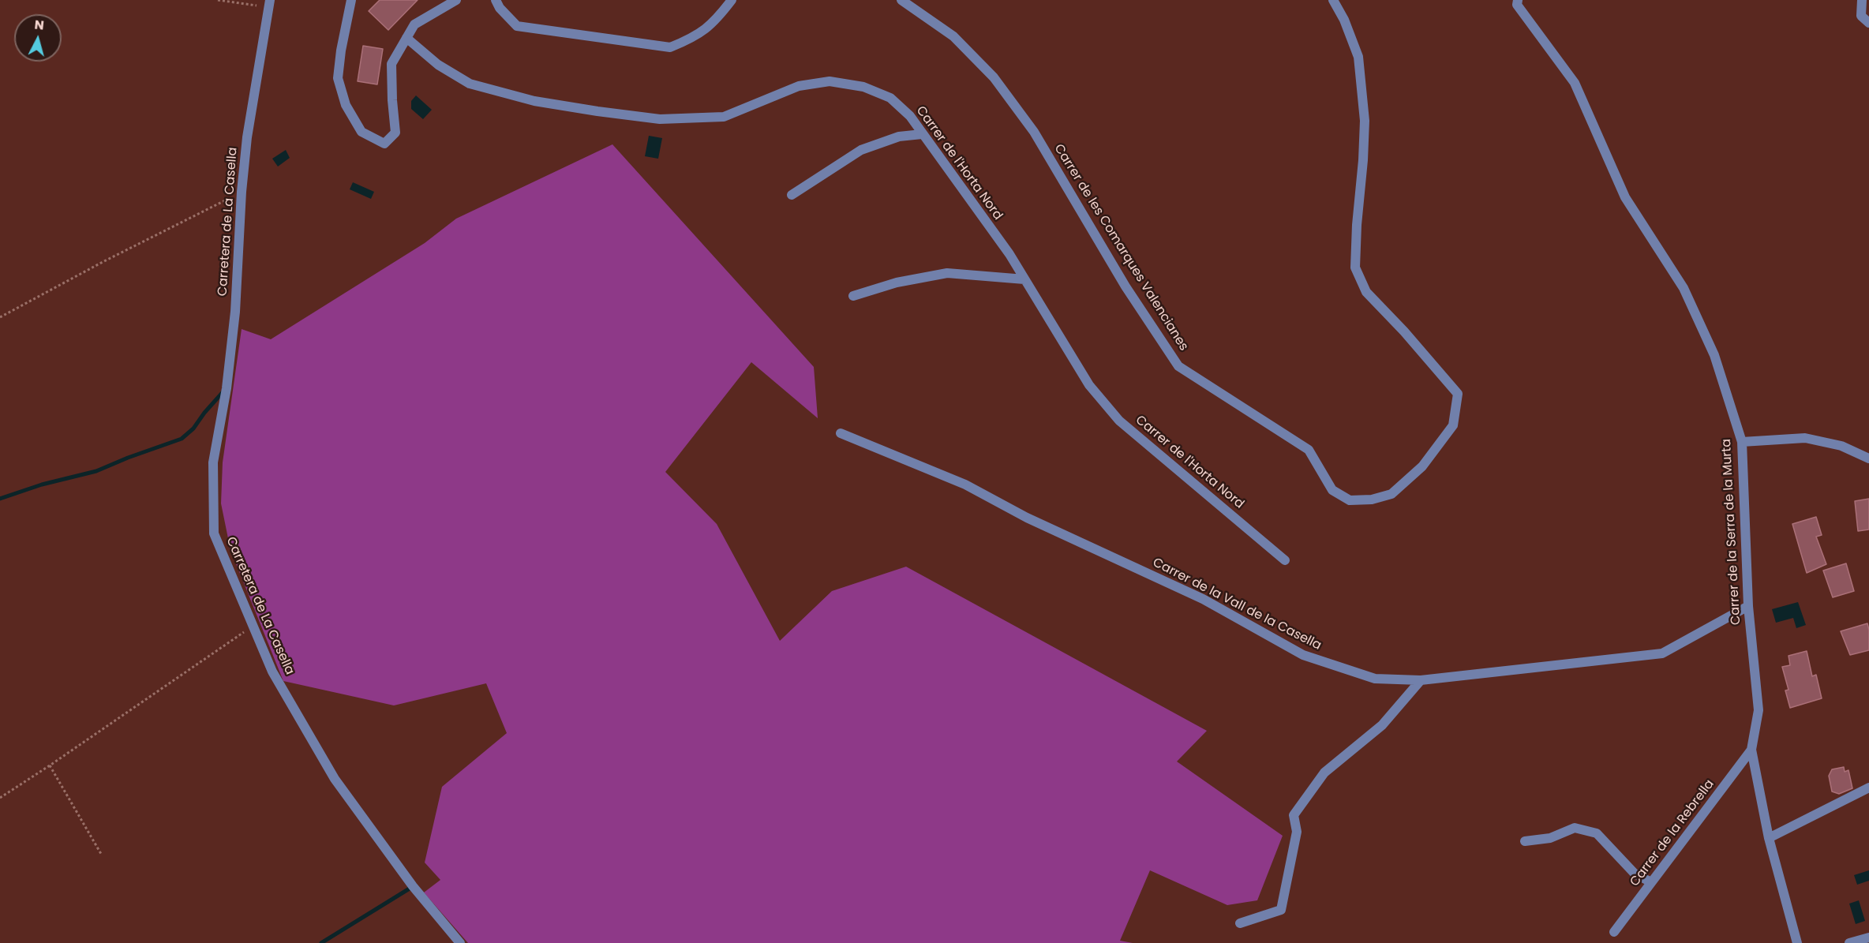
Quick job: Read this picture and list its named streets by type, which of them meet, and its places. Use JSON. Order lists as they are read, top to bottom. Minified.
{"streets":{"street":["Carrer de l'Horta Nord","Carretera de La Casella","Carrer de les Comarques Valencianes","Carrer de la Serra de la Murta","Carrer de la Vall de la Casella","Carrer de la Rebrella"]},"crossings":[["Carrer de la Serra de la Murta","Carrer de la Vall de la Casella"],["Carrer de la Serra de la Murta","Carrer de la Rebrella"]],"north":"top"}
